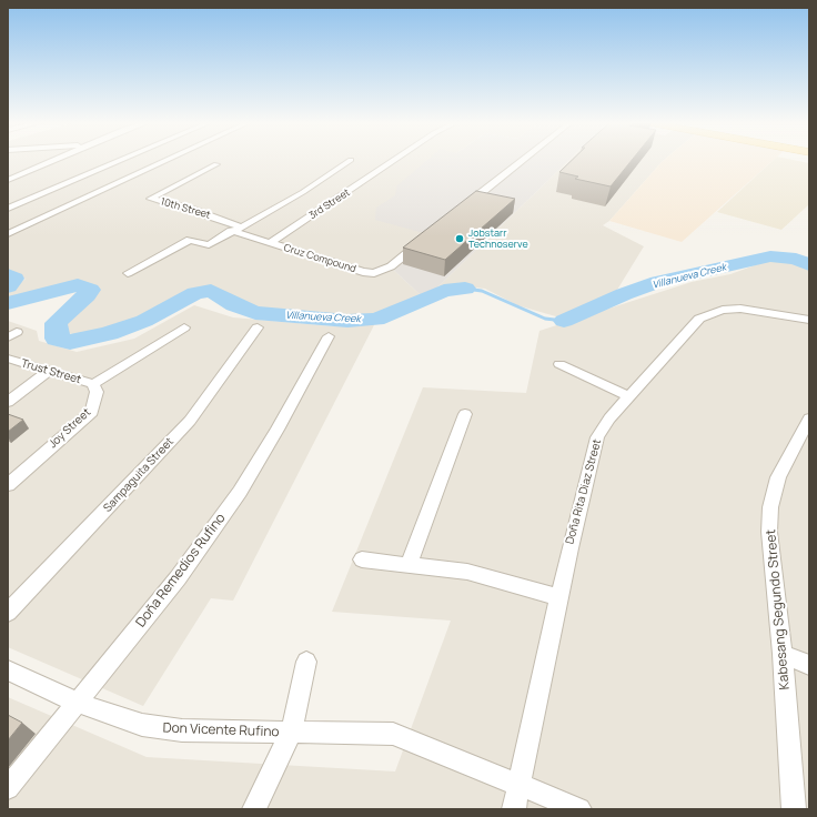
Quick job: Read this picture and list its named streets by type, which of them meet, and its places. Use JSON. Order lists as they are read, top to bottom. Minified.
{"streets":{"street":["3rd Street","10th Street","Cruz Compound","Trust Street","Joy Street","Sampaguita Street","Doña Rita Diaz Street","Doña Remedios Rufino","Kabesang Segundo Street","Don Vicente Rufino"]},"crossings":[["3rd Street","Cruz Compound"],["Trust Street","Joy Street"],["Doña Rita Diaz Street","Don Vicente Rufino"],["Doña Remedios Rufino","Don Vicente Rufino"]],"water":["Villanueva Creek"],"places":["Jobstarr Technoserve"]}
